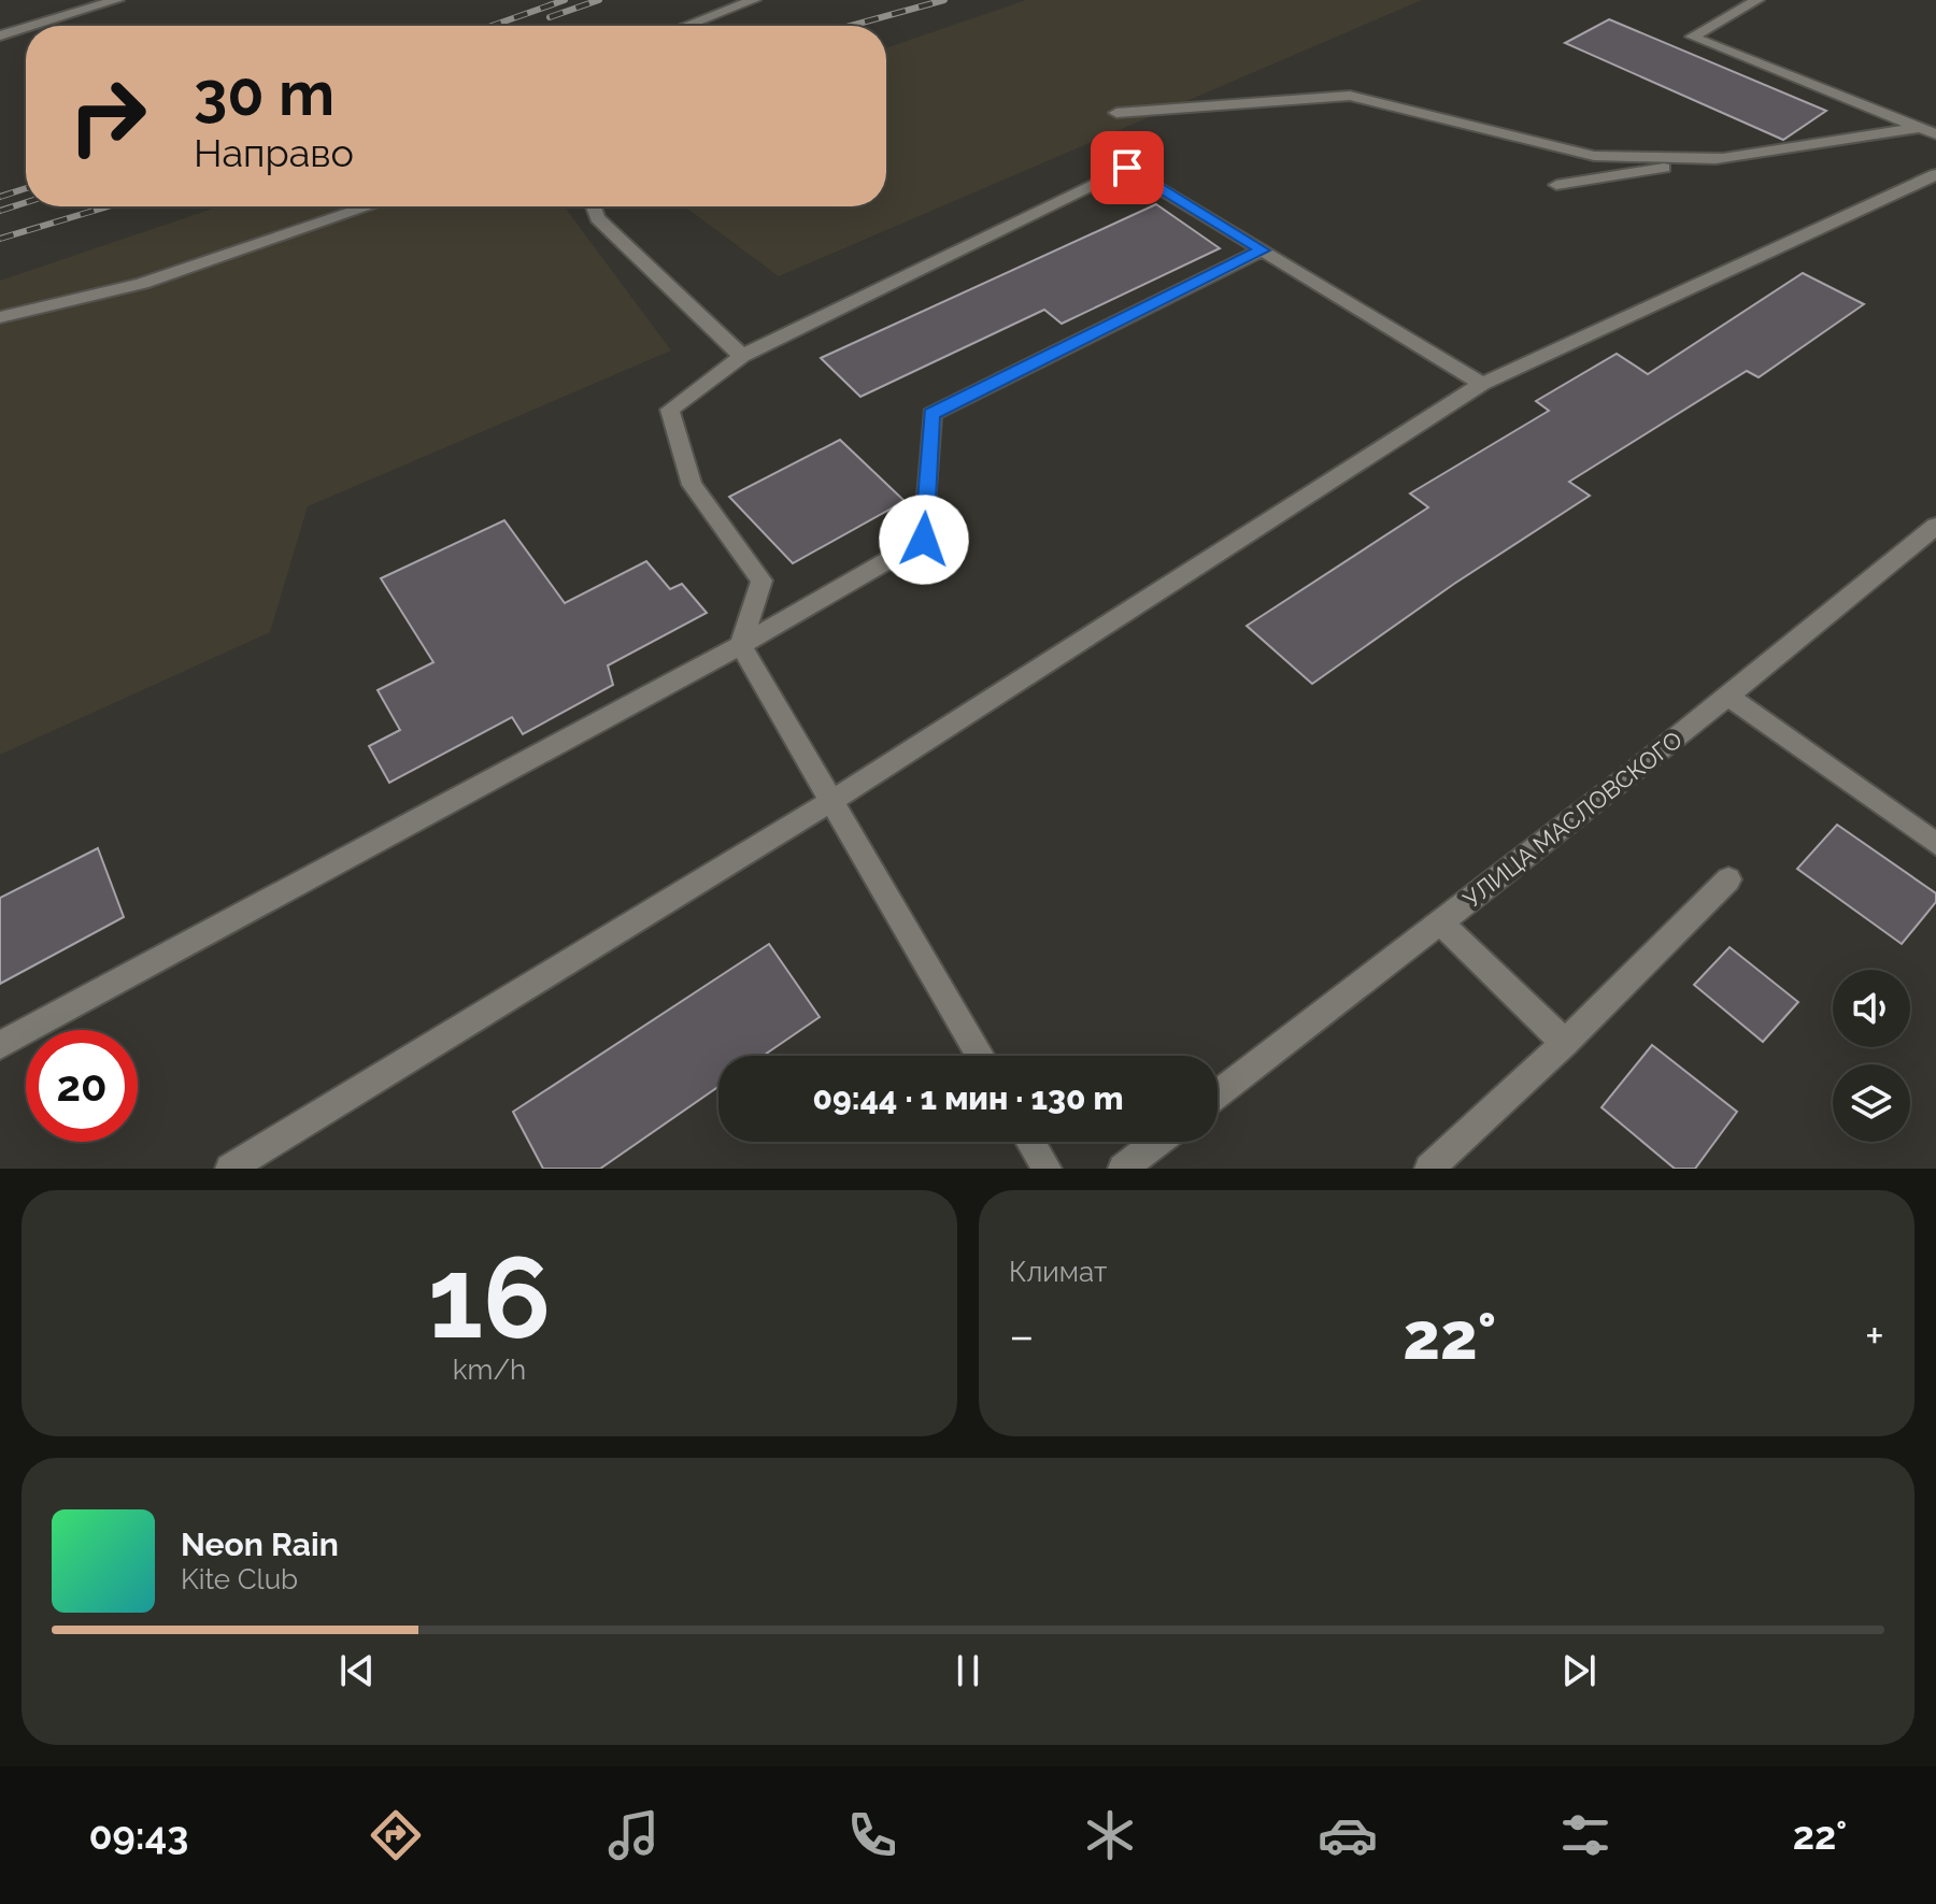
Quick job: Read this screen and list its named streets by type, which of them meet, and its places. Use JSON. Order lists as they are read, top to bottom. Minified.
{"streets":{"street":["УЛИЦА МАСЛОВСКОГО"]},"page":{"turn":["30 m","Направо"],"limit":"20","trip":"09:44 · 1 мин · 130 m","tile":[["16","km/h"],"Климат"],"heat":["−","22°","+"],"song":["Neon Rain","Kite Club"],"tabs":["09:43","22°"]}}
